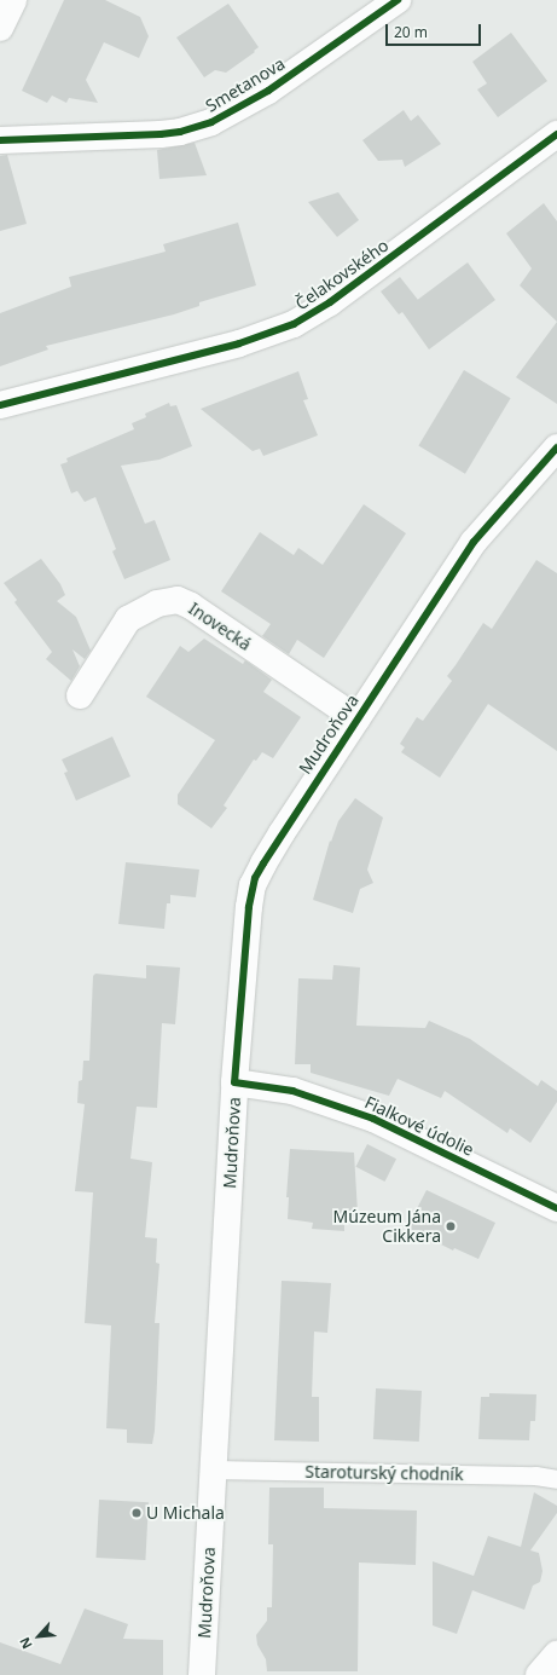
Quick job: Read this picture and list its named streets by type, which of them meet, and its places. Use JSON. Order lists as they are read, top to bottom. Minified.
{"streets":{"street":["Smetanova","Čelakovského","Inovecká","Mudroňova","Fialkové údolie"],"lane":["Staroturský chodník"]},"crossings":[["Inovecká","Mudroňova"],["Mudroňova","Fialkové údolie"],["Mudroňova","Staroturský chodník"]],"places":["Múzeum Jána Cikkera","U Michala"],"scale_bar":"20 m","north":"bottom left"}
